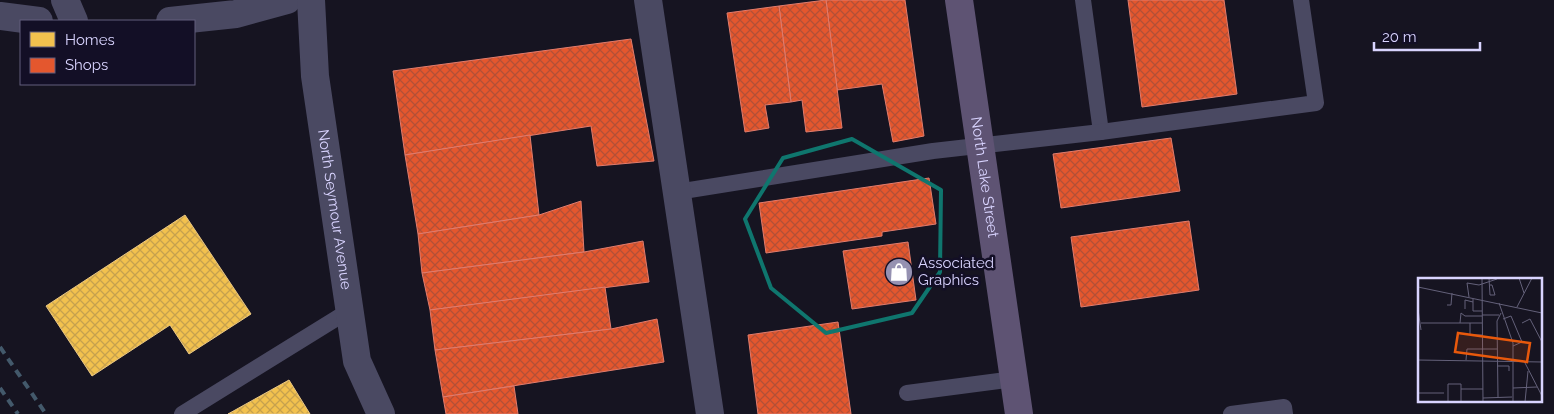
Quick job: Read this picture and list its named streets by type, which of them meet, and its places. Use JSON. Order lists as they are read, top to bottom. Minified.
{"streets":{"main road":["North Lake Street"],"street":["North Seymour Avenue"]},"places":{"shop":["Associated Graphics"]},"legend":["Homes","Shops"],"scale_bar":"20 m"}
